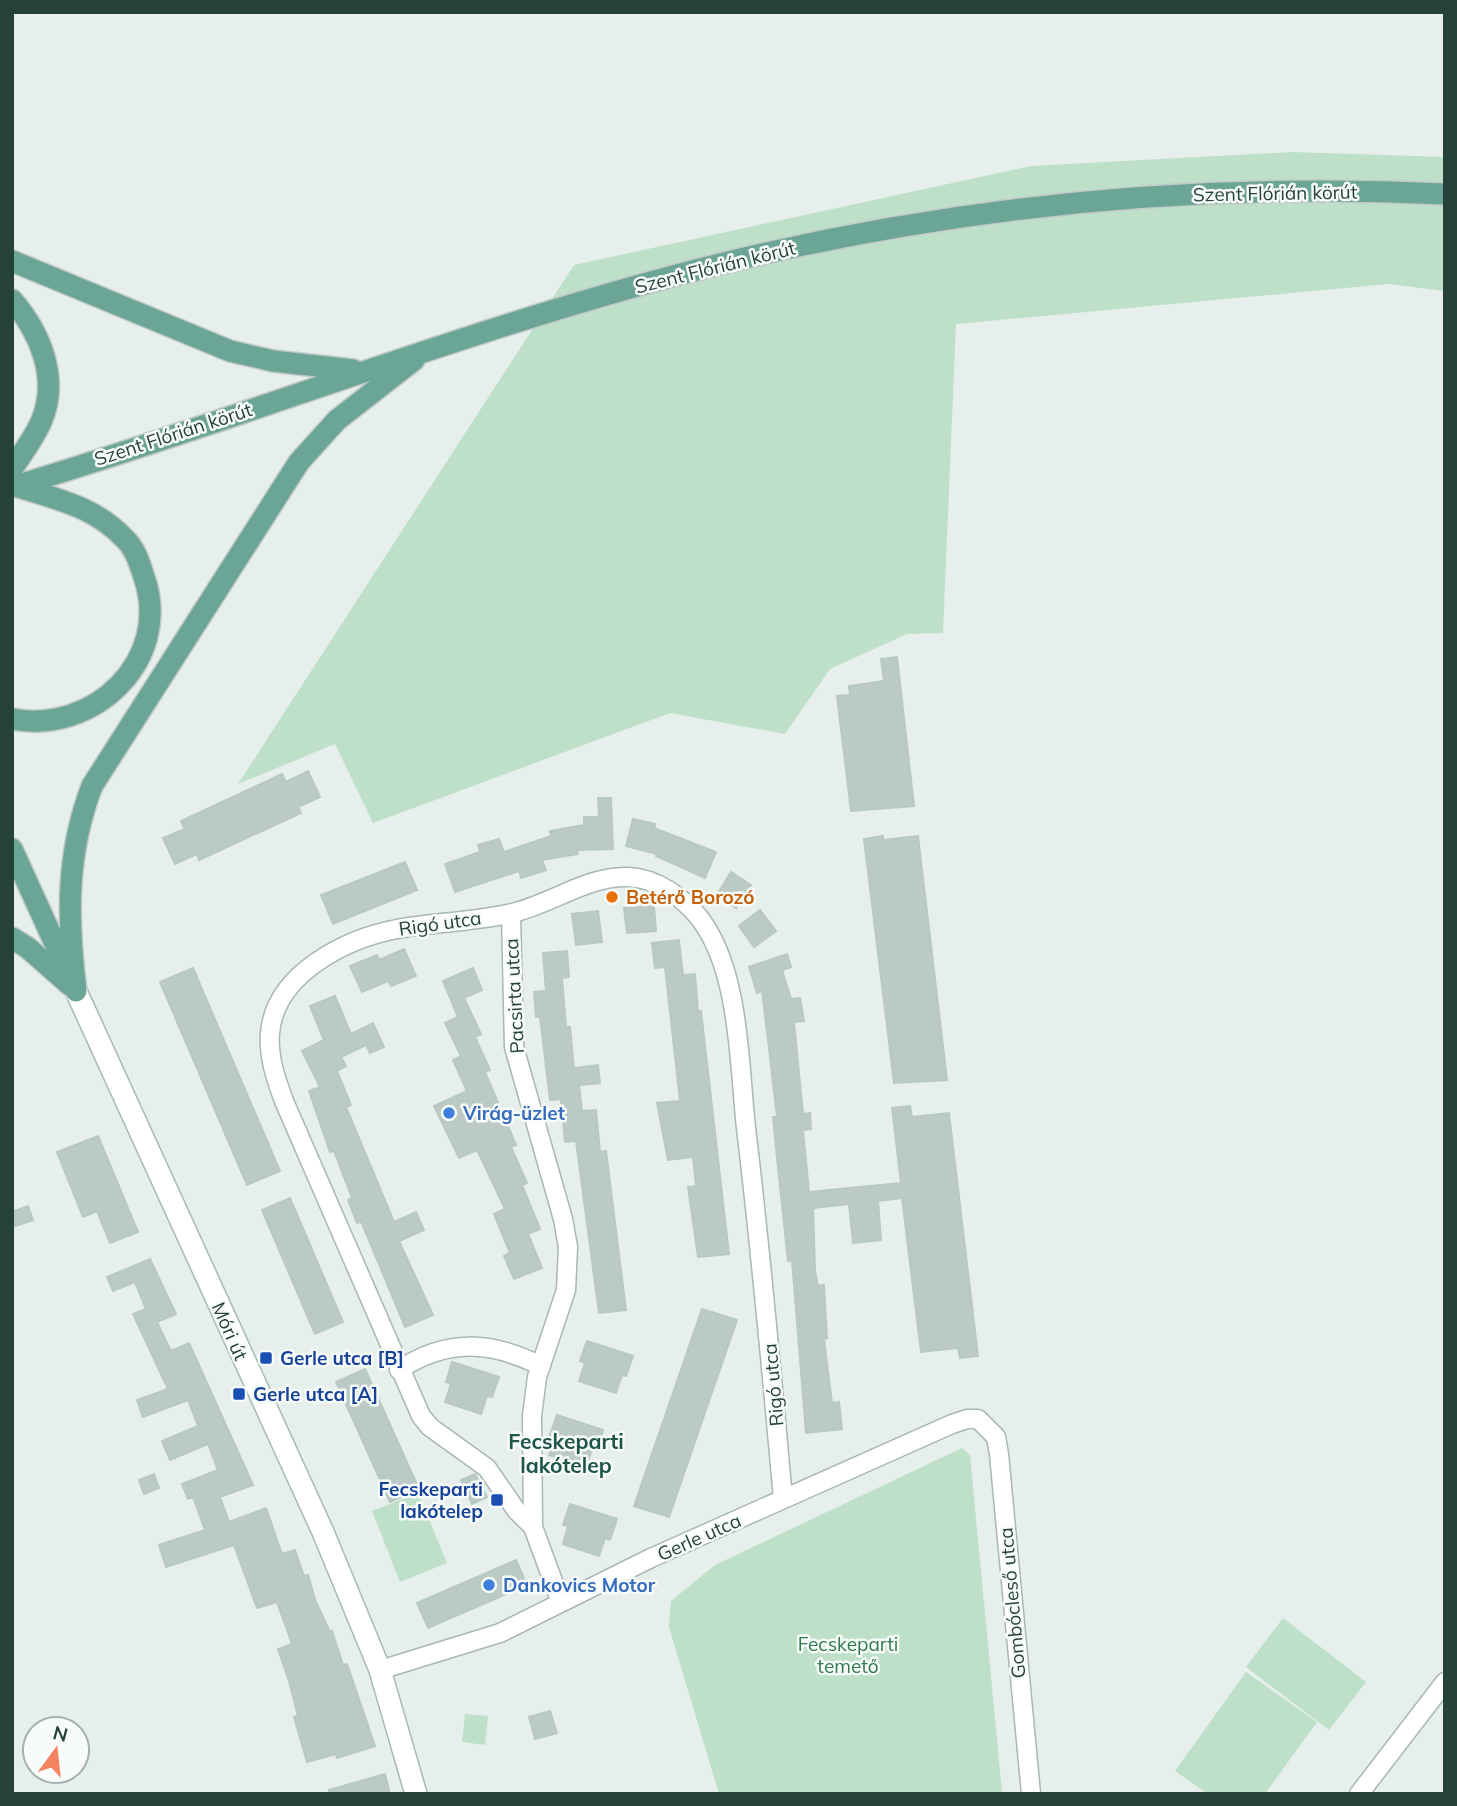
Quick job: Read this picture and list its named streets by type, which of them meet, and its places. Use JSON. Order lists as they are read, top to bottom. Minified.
{"streets":{"main road":["Szent Flórián körút","Móri út"],"street":["Rigó utca","Pacsirta utca","Gerle utca","Gombócleső utca"]},"crossings":[["Rigó utca","Pacsirta utca"],["Rigó utca","Gerle utca"],["Móri út","Gerle utca"],["Gerle utca","Gombócleső utca"]],"districts":["Fecskeparti lakótelep"],"parks":["Fecskeparti temető"],"places":{"other":["Betérő Borozó","Virág-üzlet","Dankovics Motor"],"transit":["Gerle utca [B]","Gerle utca [A]","Fecskeparti lakótelep"]},"north":"top"}
